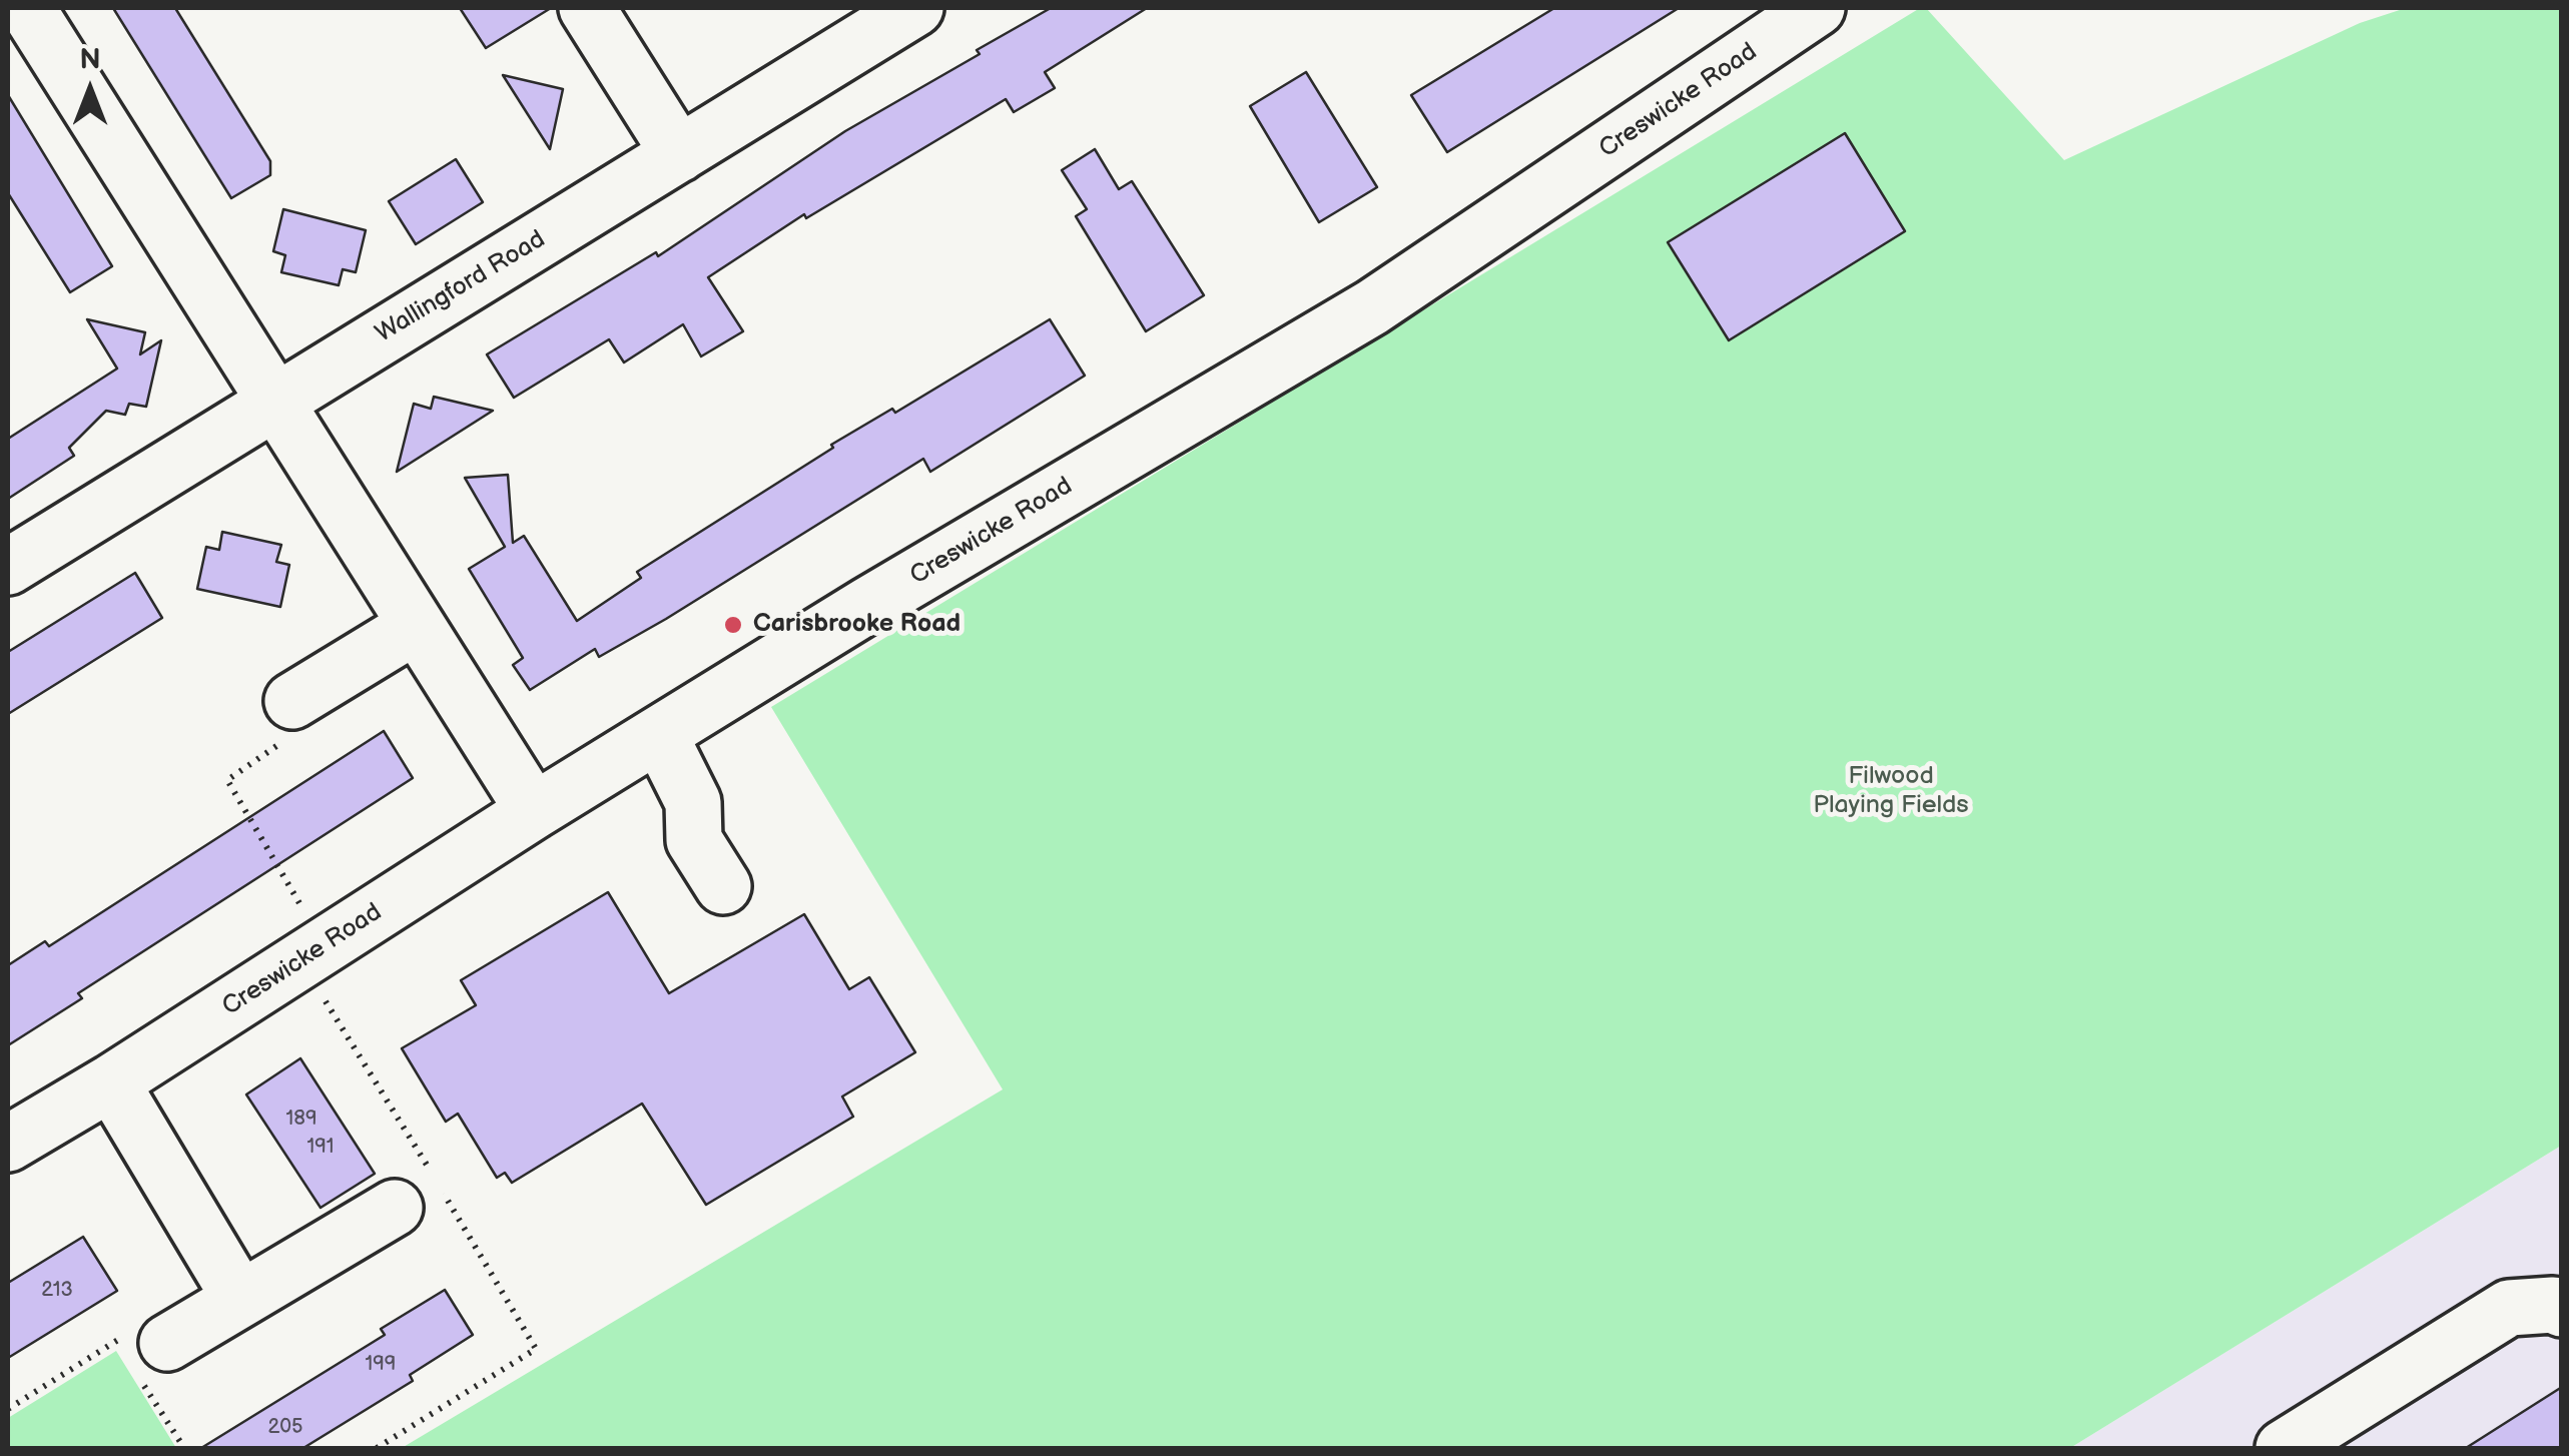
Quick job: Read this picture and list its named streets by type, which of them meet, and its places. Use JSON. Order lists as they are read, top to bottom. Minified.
{"streets":{"street":["Creswicke Road","Wallingford Road"]},"parks":["Filwood Playing Fields"],"places":["Carisbrooke Road"],"house_numbers":["189","191","213","199","205"],"north":"top"}
